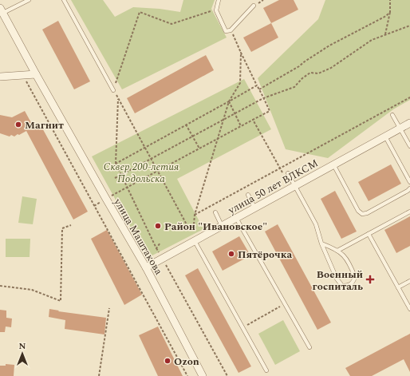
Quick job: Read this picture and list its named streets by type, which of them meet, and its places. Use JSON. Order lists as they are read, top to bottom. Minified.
{"streets":{"street":["улица 50 лет ВЛКСМ","улица Маштакова"]},"crossings":[["улица 50 лет ВЛКСМ","улица Маштакова"]],"parks":["Сквер 200-летия Подольска"],"places":{"other":["Магнит","Район \"Ивановское\"","Пятёрочка","Ozon"],"health":["Военный госпиталь"]},"north":"top"}
